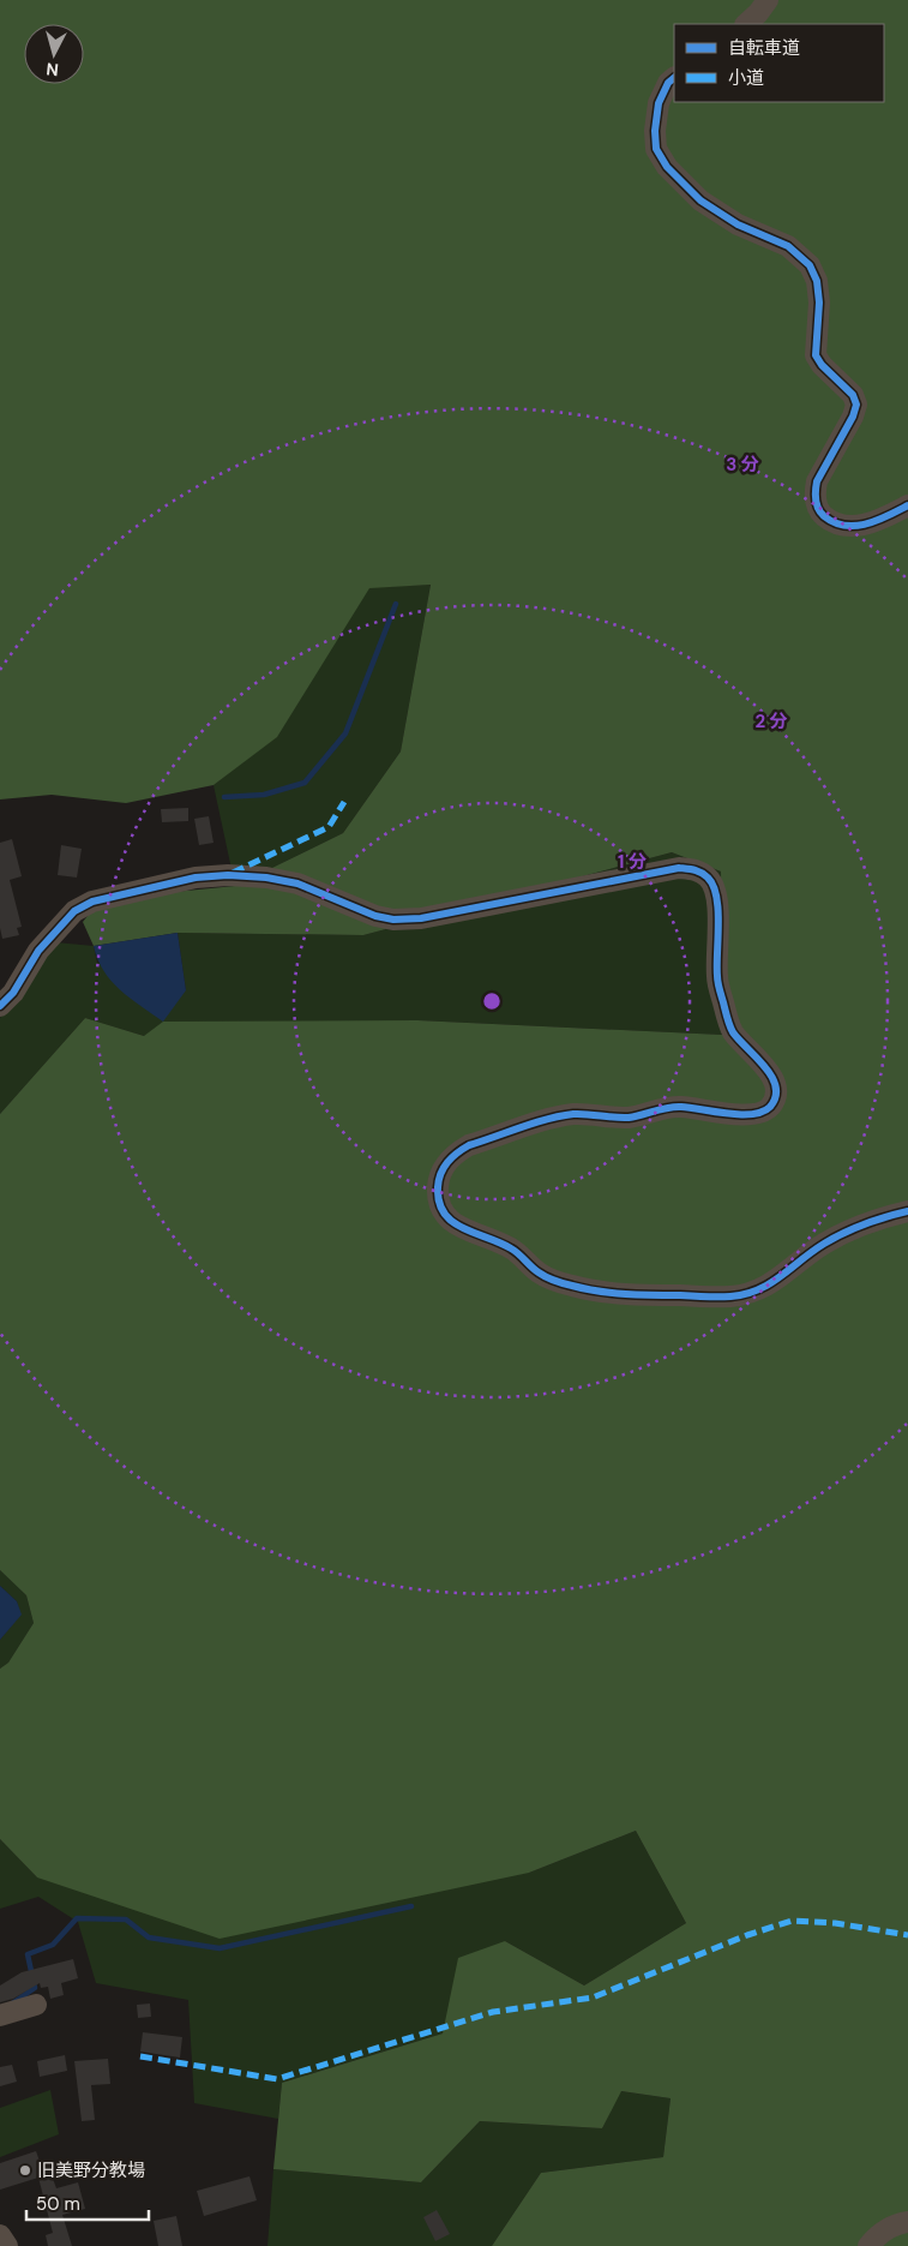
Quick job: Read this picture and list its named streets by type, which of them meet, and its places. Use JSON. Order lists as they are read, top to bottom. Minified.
{"places":["旧美野分教場"],"legend":["自転車道","小道"],"scale_bar":"50 m","north":"bottom","rings":["3 分","2 分","1 分"]}
